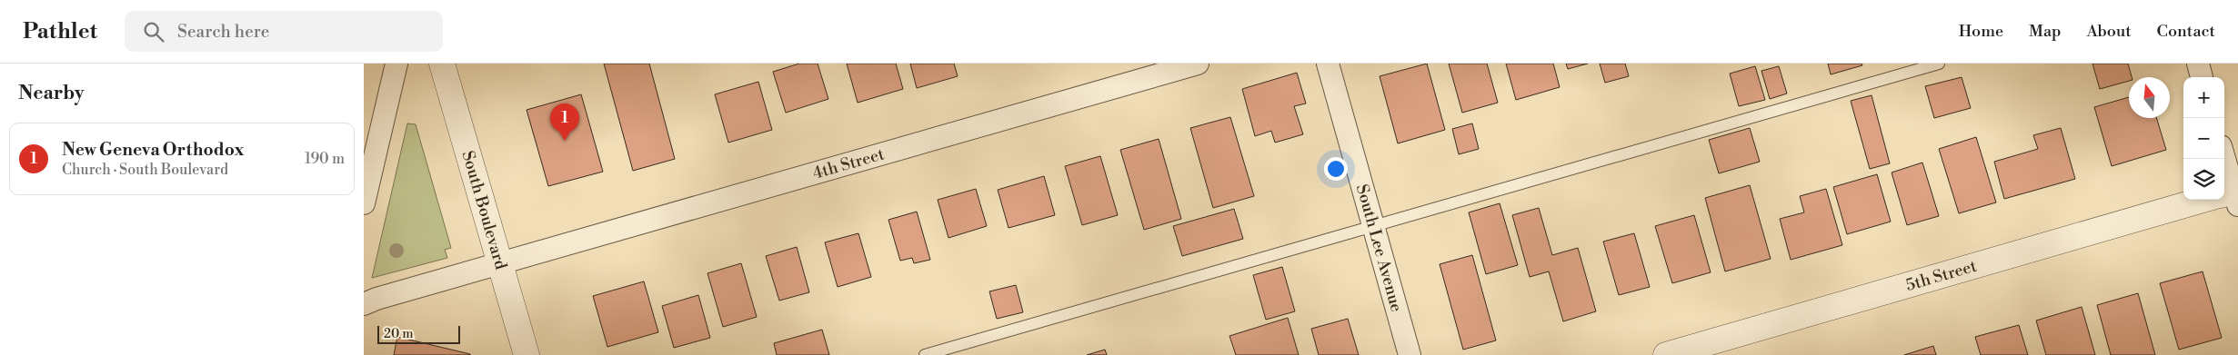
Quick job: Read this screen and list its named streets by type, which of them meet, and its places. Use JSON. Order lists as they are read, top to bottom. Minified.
{"streets":{"street":["4th Street","South Boulevard","South Lee Avenue","5th Street"]},"crossings":[["4th Street","South Boulevard"]],"scale_bar":"20 m","north":"top","page":{"header":"Pathlet","search":"Search here","nav":["Home","Map","About","Contact"],"heading":"Nearby","map_buttons":["+","−"],"pins":"1","list":[{"mark":"1","name":"New Geneva Orthodox","note":"Church · South Boulevard","value":"190 m"}],"scale":"20 m"}}
